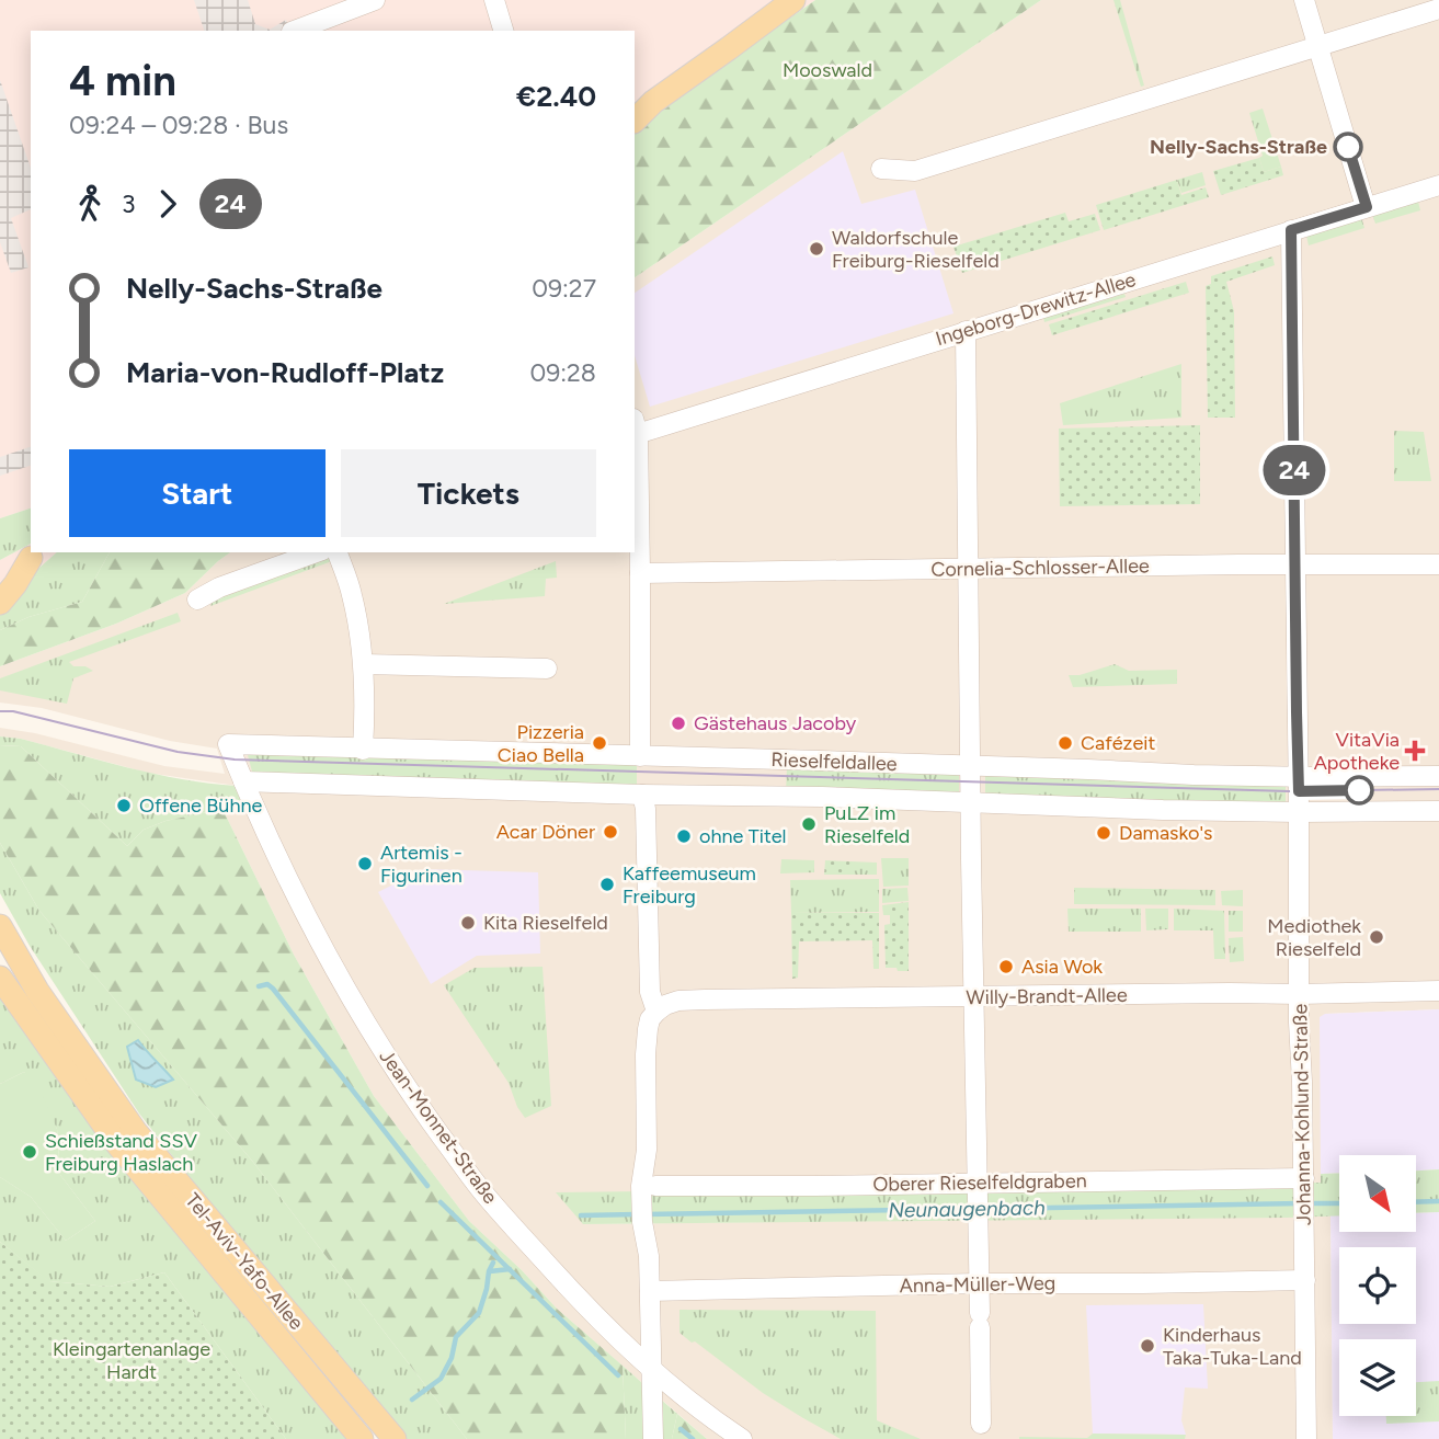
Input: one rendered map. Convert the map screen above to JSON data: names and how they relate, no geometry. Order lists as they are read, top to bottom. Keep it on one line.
{"streets":{"main road":["Tel-Aviv-Yafo-Allee"],"street":["Ingeborg-Drewitz-Allee","Cornelia-Schlosser-Allee","Rieselfeldallee","Willy-Brandt-Allee","Johanna-Kohlund-Straße","Jean-Monnet-Straße","Oberer Rieselfeldgraben","Anna-Müller-Weg"]},"crossings":[["Ingeborg-Drewitz-Allee","Johanna-Kohlund-Straße"],["Cornelia-Schlosser-Allee","Johanna-Kohlund-Straße"],["Rieselfeldallee","Johanna-Kohlund-Straße"],["Rieselfeldallee","Jean-Monnet-Straße"],["Willy-Brandt-Allee","Johanna-Kohlund-Straße"],["Johanna-Kohlund-Straße","Oberer Rieselfeldgraben"],["Johanna-Kohlund-Straße","Anna-Müller-Weg"]],"water":["Neunaugenbach"],"parks":["Mooswald","Kleingartenanlage Hardt"],"places":{"other":["Nelly-Sachs-Straße","Waldorfschule Freiburg-Rieselfeld","Gästehaus Jacoby","Pizzeria Ciao Bella","Cafézeit","Offene Bühne","PuLZ im Rieselfeld","Acar Döner","Damasko's","ohne Titel","Artemis - Figurinen","Kaffeemuseum Freiburg","Kita Rieselfeld","Mediothek Rieselfeld","Asia Wok","Schießstand SSV Freiburg Haslach","Kinderhaus Taka-Tuka-Land"],"health":["VitaVia Apotheke"]},"lines":["bus line 24"],"north":"bottom right","page":{"on_map":"24","heading":["4 min","09:24 – 09:28 · Bus","€2.40"],"legs":["3","24"],"list":[{"name":"Nelly-Sachs-Straße","value":"09:27"},{"name":"Maria-von-Rudloff-Platz","value":"09:28"}],"buttons":["Start","Tickets"]}}
